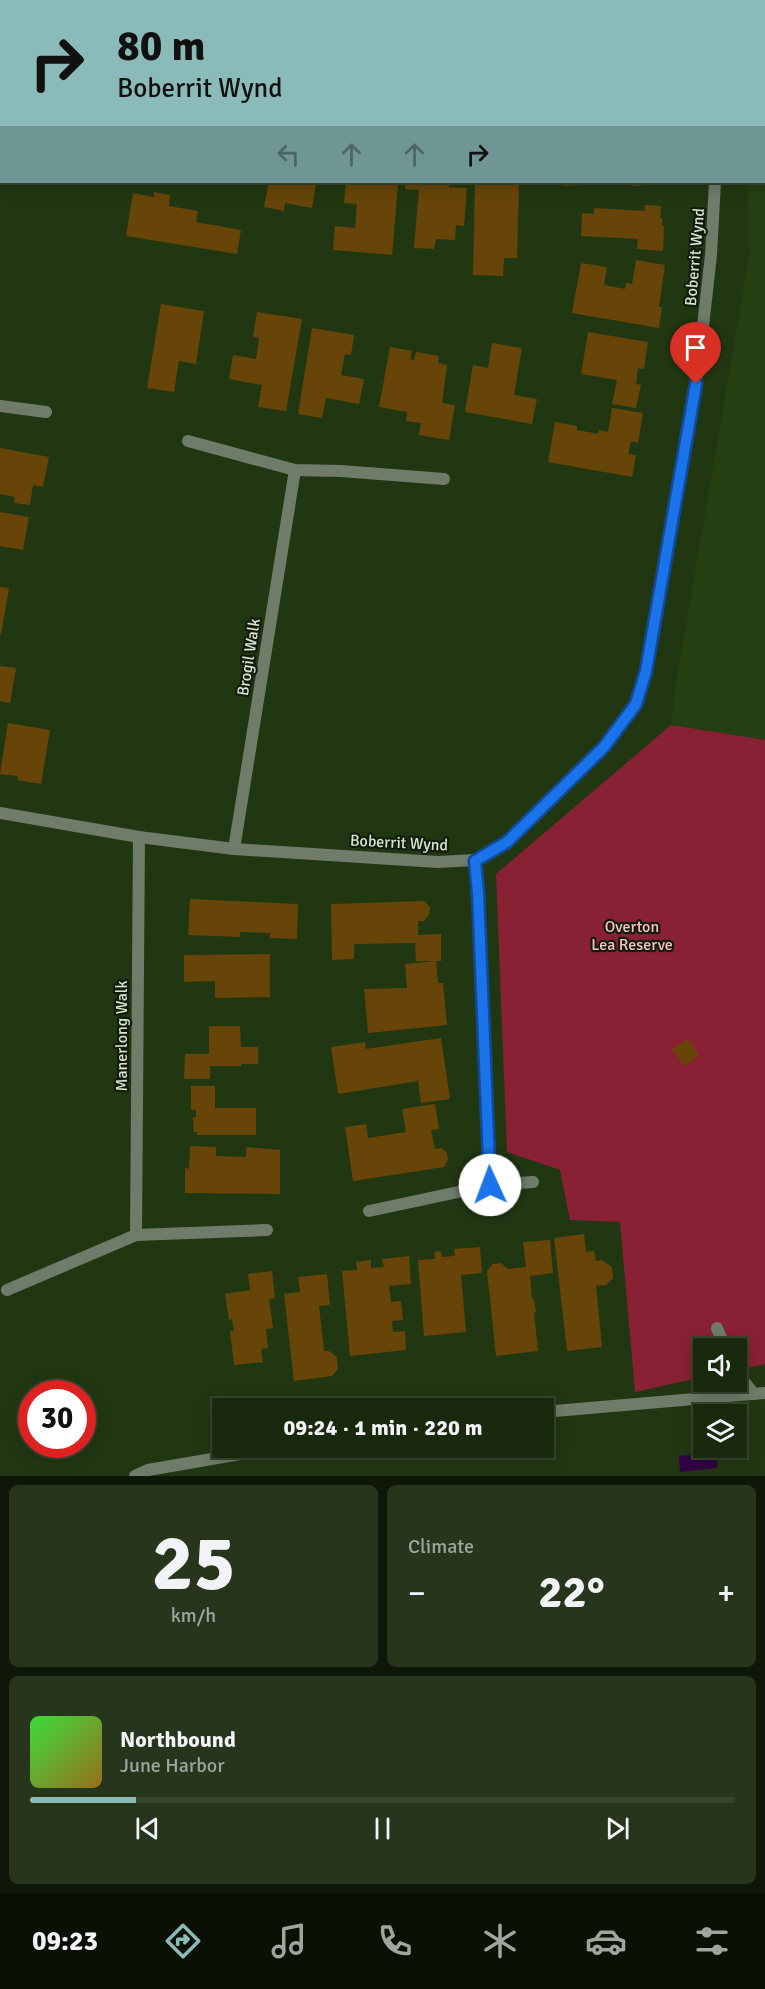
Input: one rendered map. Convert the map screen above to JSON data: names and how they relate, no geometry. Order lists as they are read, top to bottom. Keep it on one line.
{"streets":{"street":["Boberrit Wynd","Brogil Walk","Manerlong Walk"]},"crossings":[["Boberrit Wynd","Brogil Walk"],["Boberrit Wynd","Manerlong Walk"]],"parks":["Overton Lea Reserve"],"page":{"turn":["80 m","Boberrit Wynd"],"limit":"30","trip":"09:24 · 1 min · 220 m","tile":[["25","km/h"],"Climate"],"heat":["−","22°","+"],"song":["Northbound","June Harbor"],"tabs":"09:23"}}
